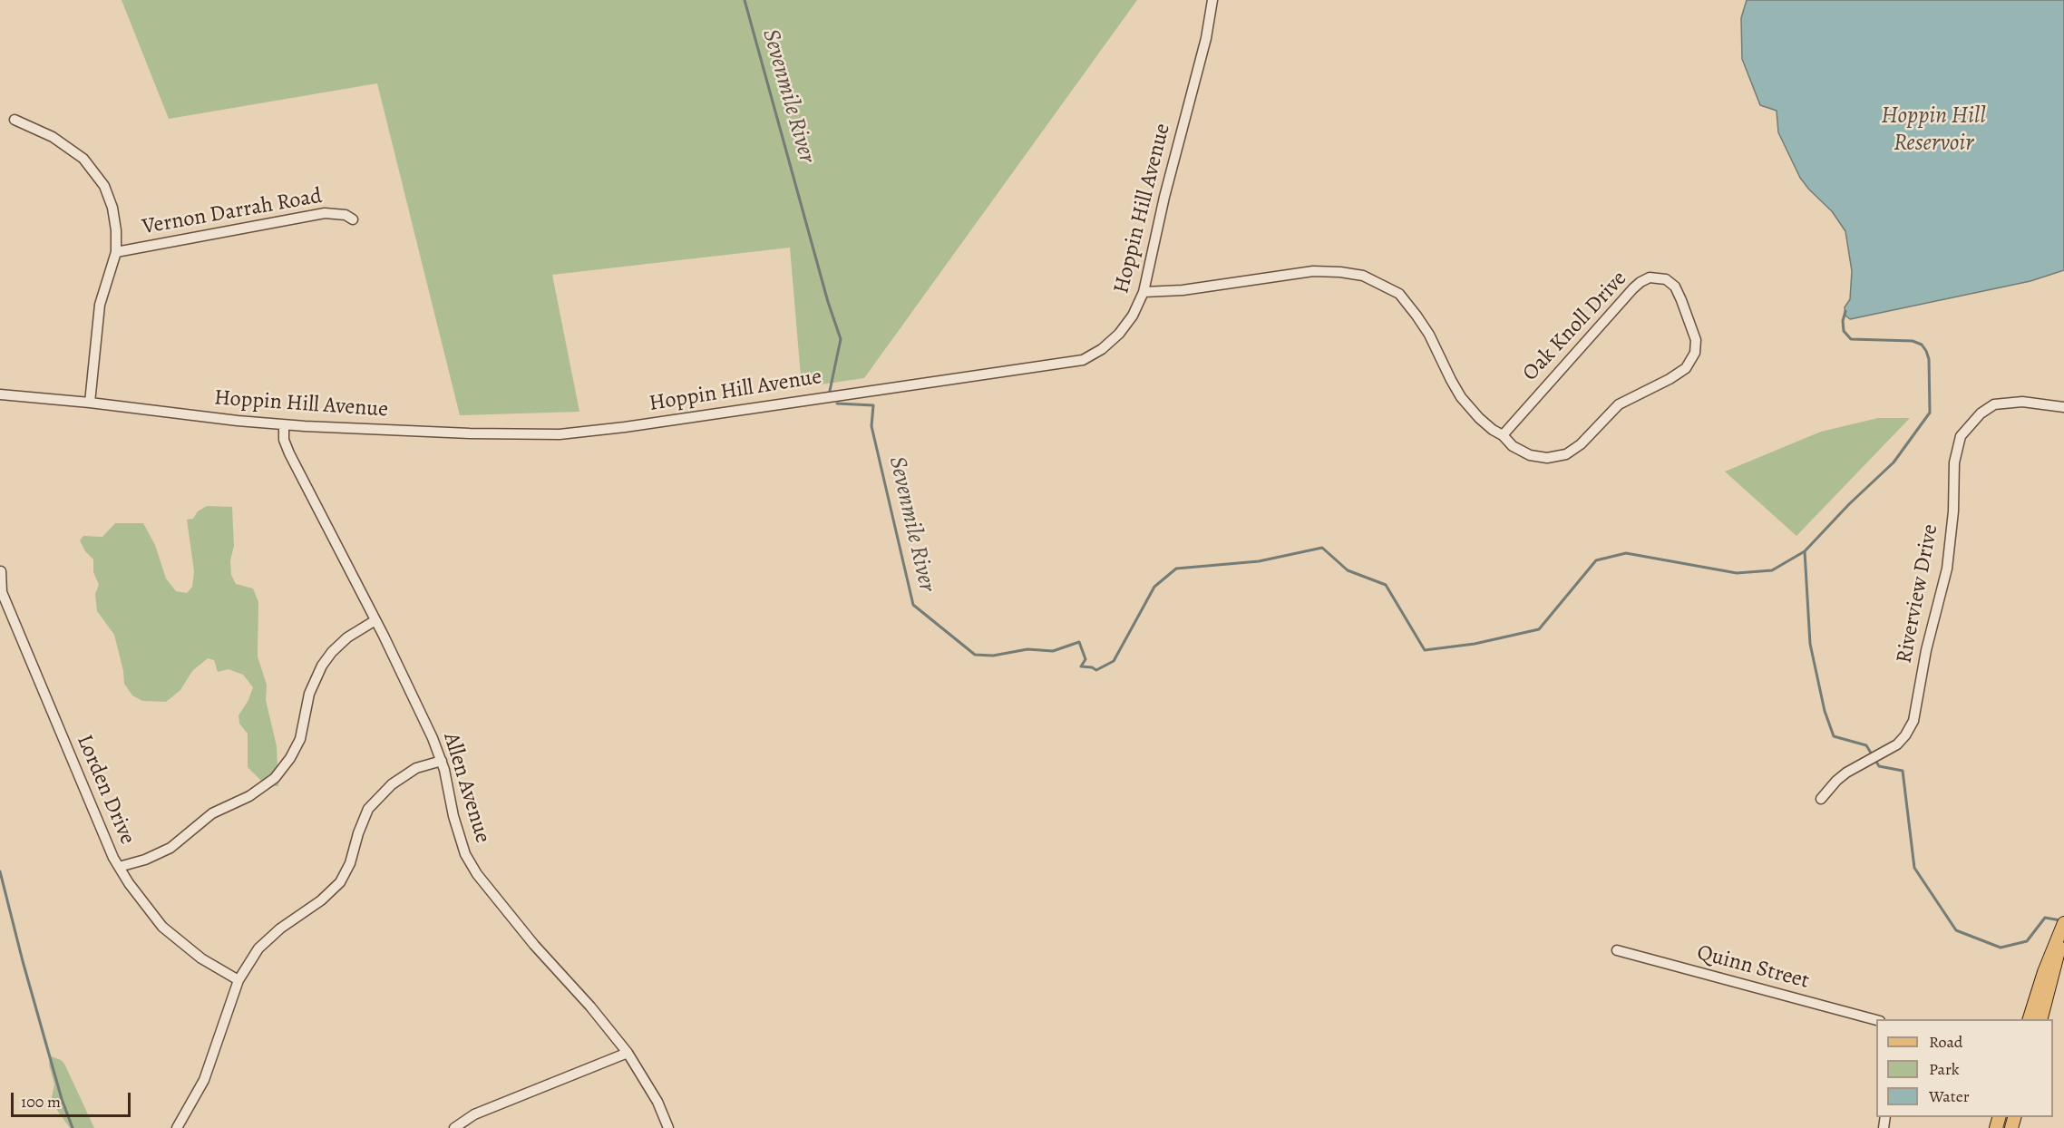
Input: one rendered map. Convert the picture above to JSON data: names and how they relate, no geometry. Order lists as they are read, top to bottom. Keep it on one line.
{"streets":{"street":["Hoppin Hill Avenue","Vernon Darrah Road","Oak Knoll Drive","Riverview Drive","Allen Avenue","Lorden Drive","Quinn Street"]},"crossings":[["Hoppin Hill Avenue","Oak Knoll Drive"],["Hoppin Hill Avenue","Allen Avenue"]],"water":["Sevenmile River","Hoppin Hill Reservoir"],"legend":["Road","Park","Water"],"scale_bar":"100 m"}
